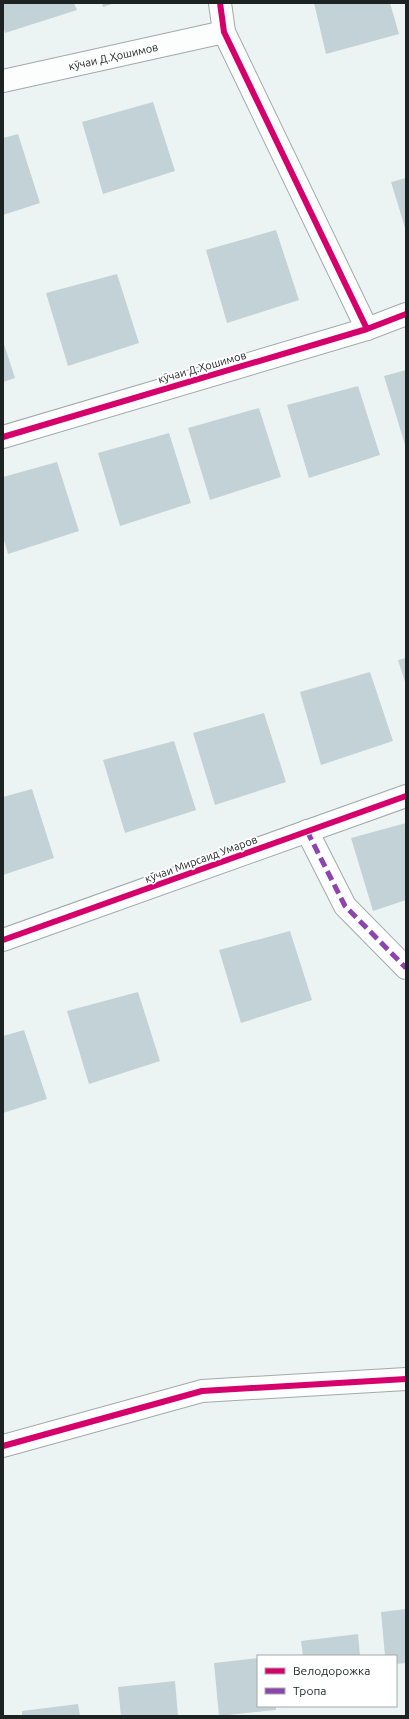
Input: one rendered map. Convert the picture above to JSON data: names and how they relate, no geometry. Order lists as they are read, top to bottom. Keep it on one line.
{"streets":{"street":["кӯчаи Д.Ҳошимов","кӯчаи Мирсаид Умаров"]},"legend":["Велодорожка","Тропа"]}
